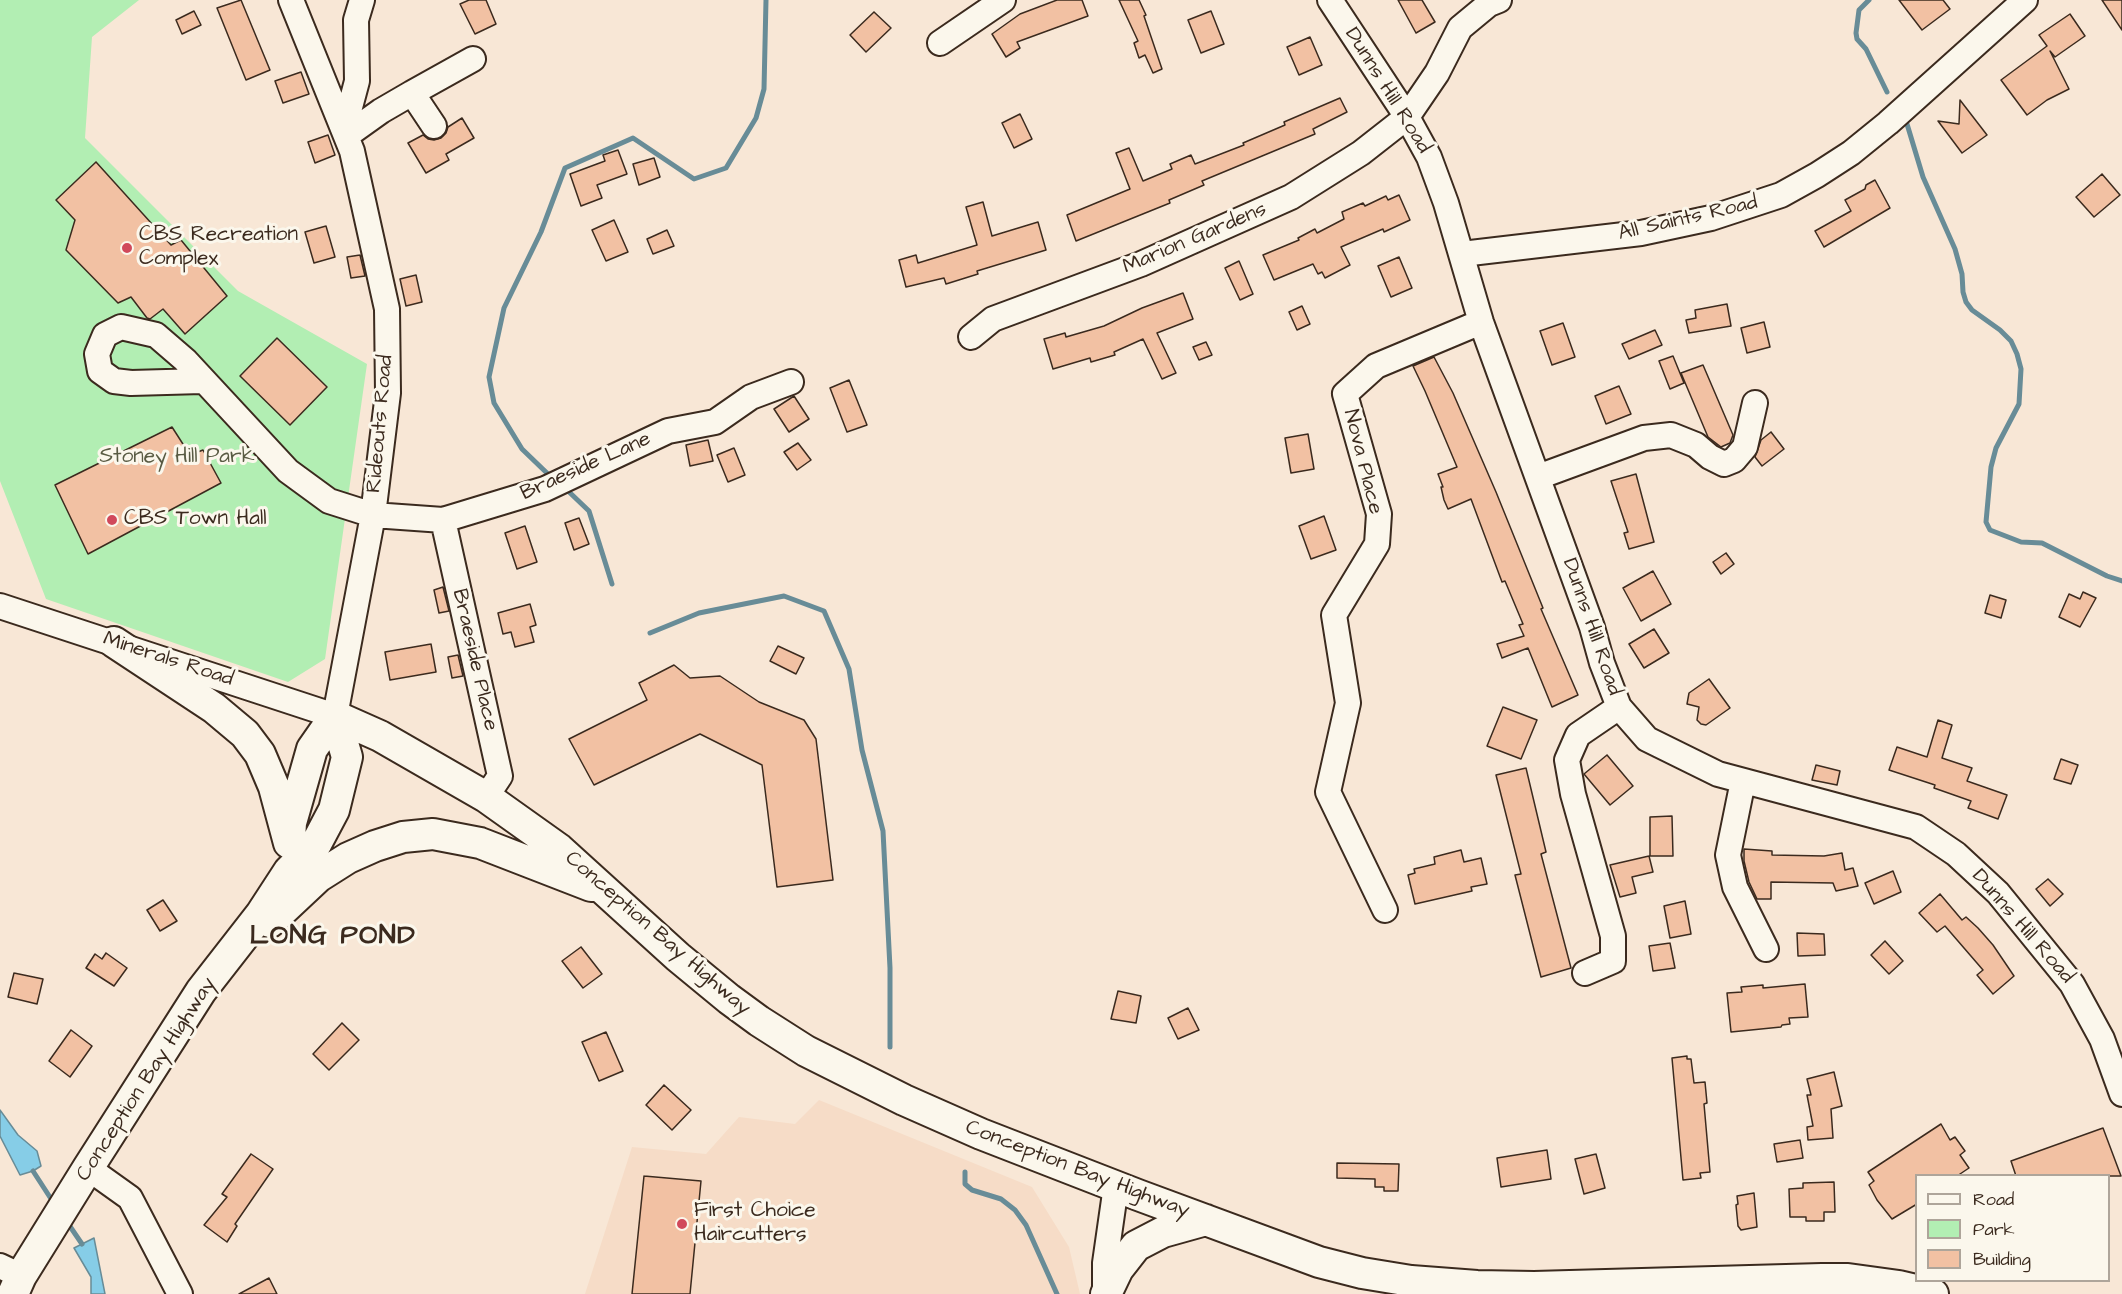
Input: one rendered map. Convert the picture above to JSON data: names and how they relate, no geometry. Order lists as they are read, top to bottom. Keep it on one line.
{"streets":{"main road":["Conception Bay Highway"],"street":["Dunns Hill Road","All Saints Road","Marion Gardens","Rideouts Road","Nova Place","Braeside Lane","Minerals Road","Braeside Place"]},"crossings":[["Dunns Hill Road","All Saints Road"],["Dunns Hill Road","Marion Gardens"],["Dunns Hill Road","Nova Place"],["Rideouts Road","Braeside Lane"],["Rideouts Road","Minerals Road"],["Rideouts Road","Conception Bay Highway"],["Braeside Lane","Braeside Place"],["Minerals Road","Conception Bay Highway"],["Braeside Place","Conception Bay Highway"]],"districts":["LONG POND"],"parks":["Stoney Hill Park"],"places":["CBS Recreation Complex","CBS Town Hall","First Choice Haircutters"],"legend":["Road","Park","Building"]}
